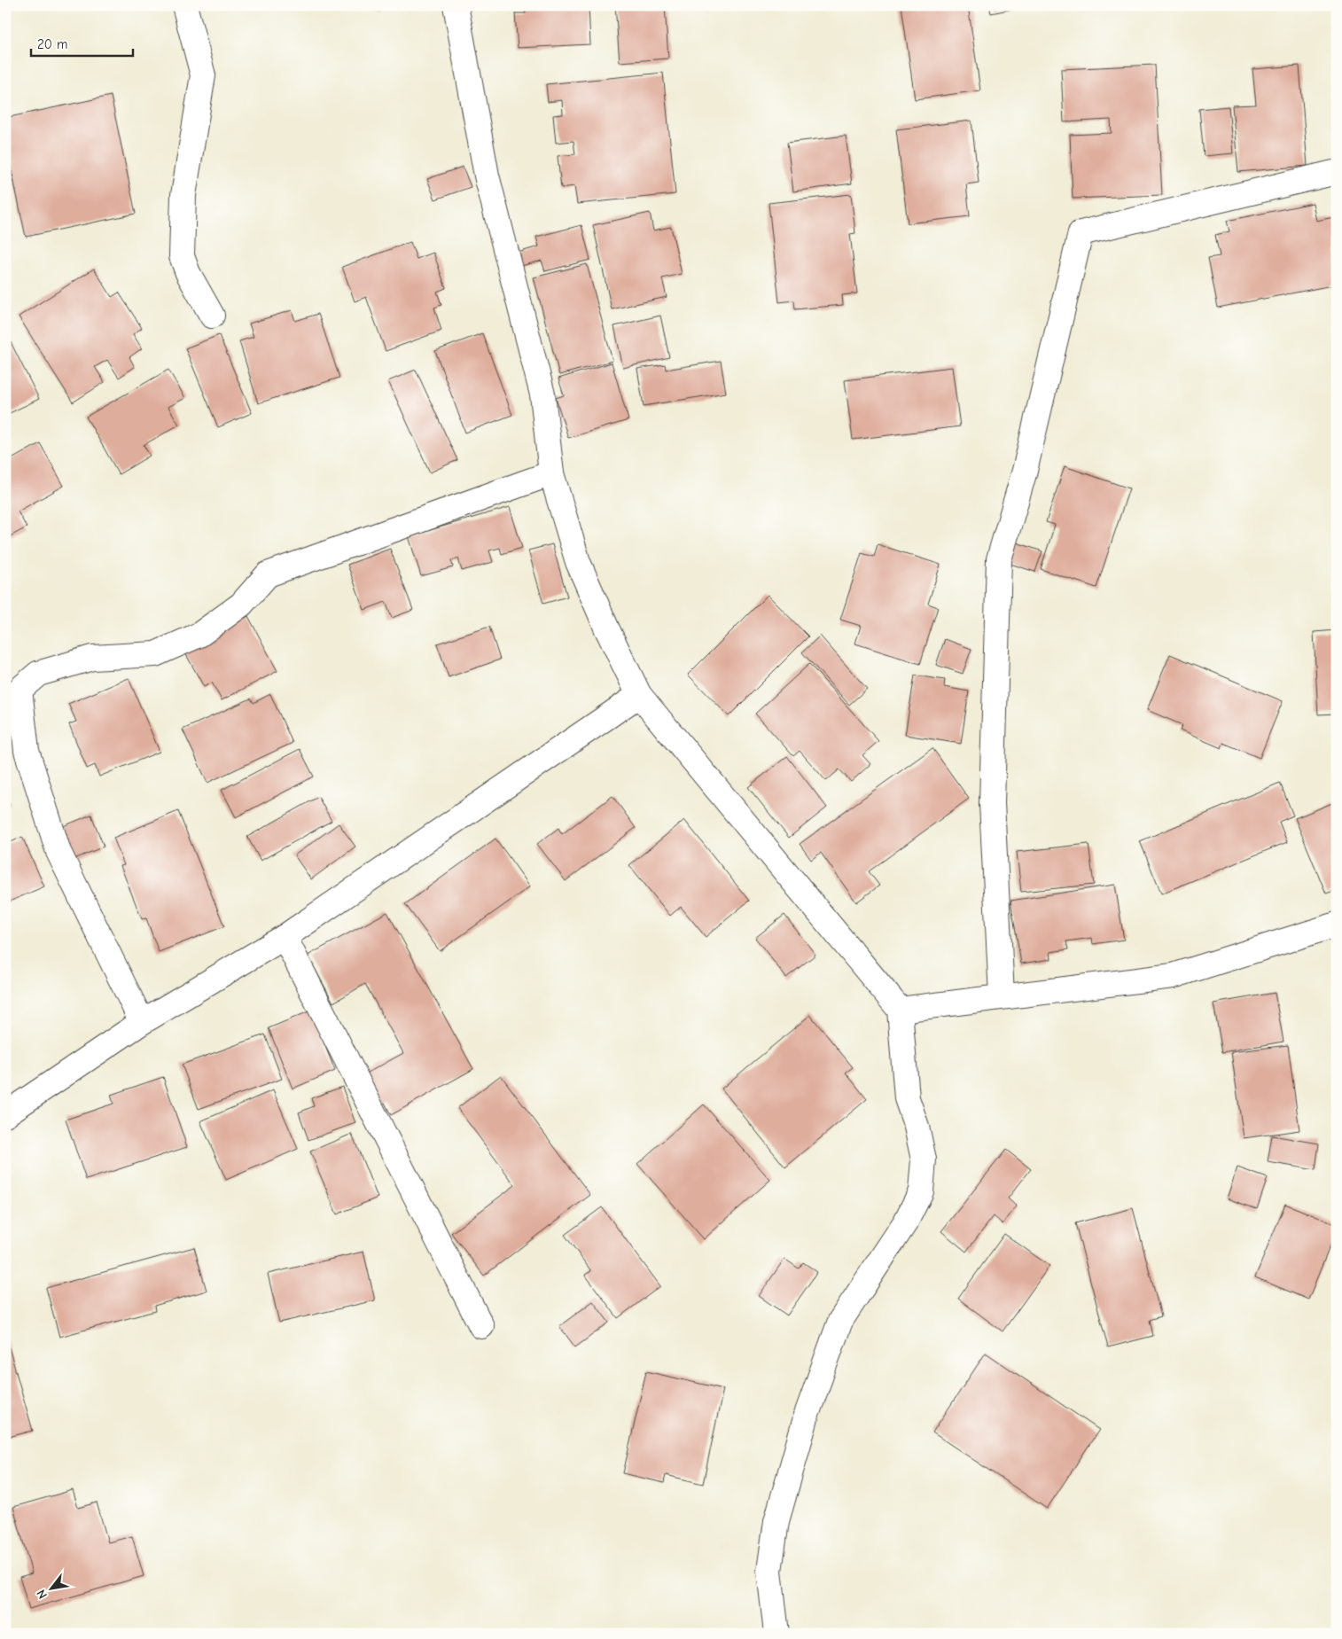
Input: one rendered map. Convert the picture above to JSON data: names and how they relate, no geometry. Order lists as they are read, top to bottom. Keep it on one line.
{"scale_bar":"20 m","north":"bottom left"}
